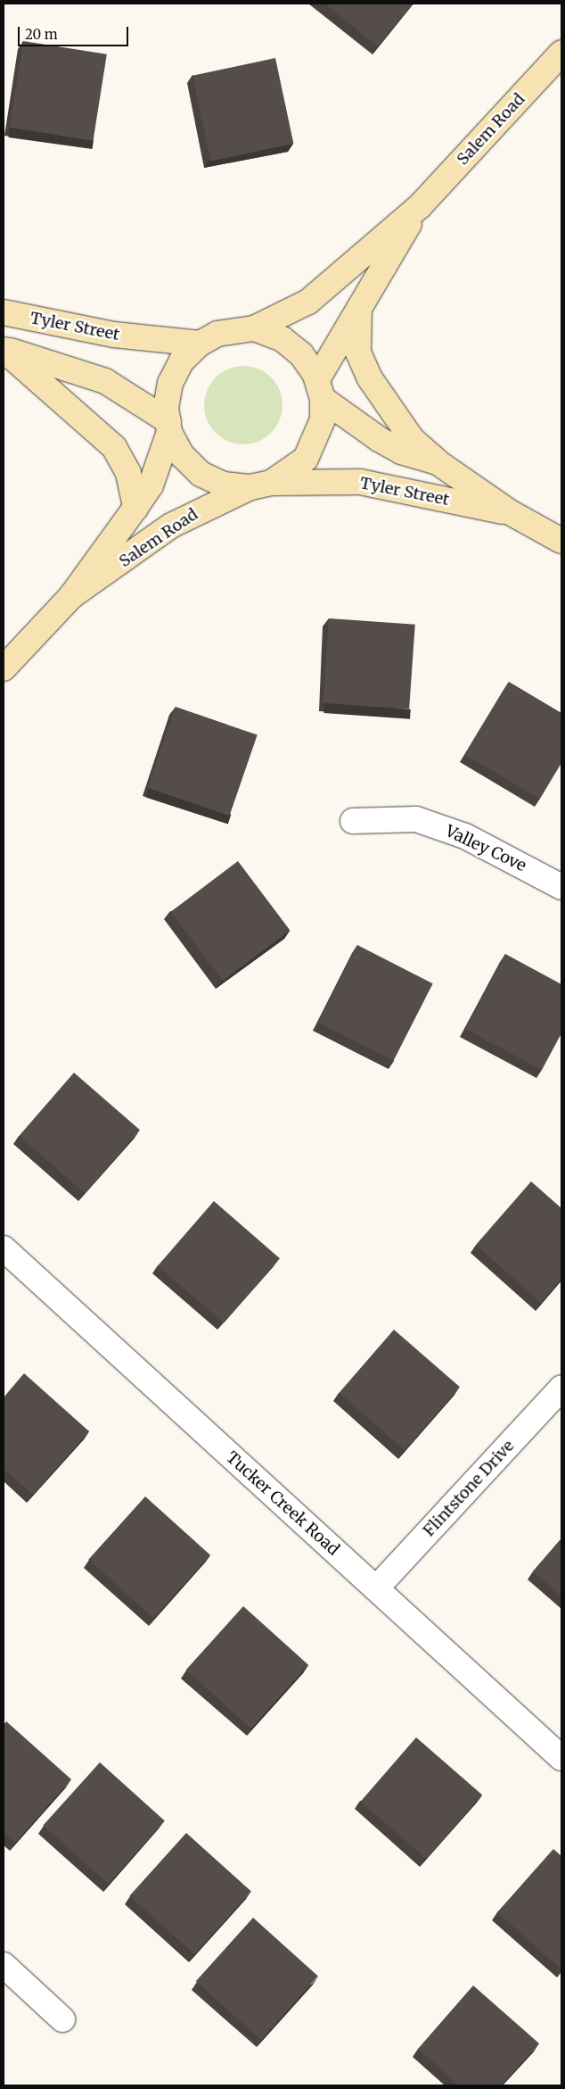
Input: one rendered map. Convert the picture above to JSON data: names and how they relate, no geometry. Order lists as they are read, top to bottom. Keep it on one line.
{"streets":{"main road":["Salem Road","Tyler Street"],"street":["Valley Cove","Flintstone Drive","Tucker Creek Road"]},"crossings":[["Salem Road","Tyler Street"],["Flintstone Drive","Tucker Creek Road"]],"scale_bar":"20 m"}
